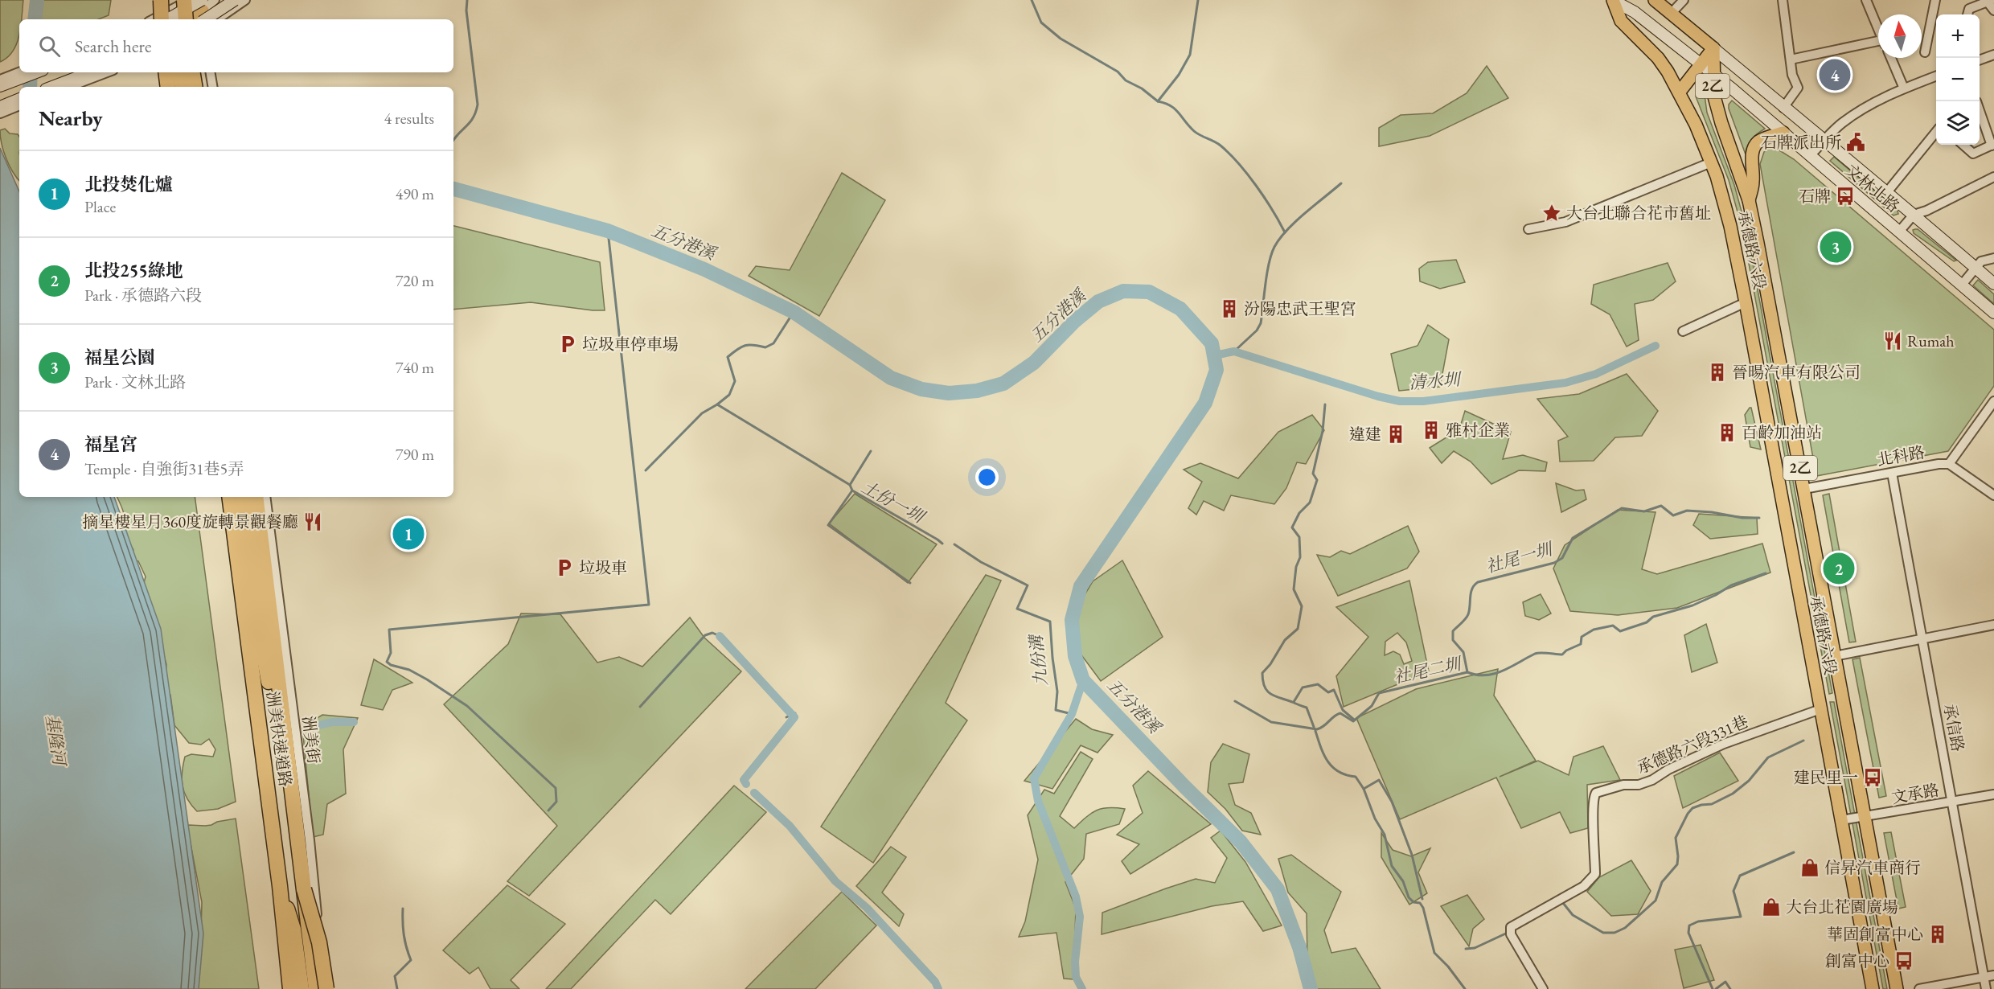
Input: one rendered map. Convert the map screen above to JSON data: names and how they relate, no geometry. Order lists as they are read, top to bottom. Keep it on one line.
{"streets":{"highway":["洲美快速道路"],"main road":["2乙","文林北路","承德路六段"],"street":["北科路","承信路","洲美街","承德路六段331巷","文承路"]},"crossings":[["2乙","文林北路"],["2乙","承德路六段"],["文林北路","承德路六段"],["承德路六段","北科路"],["承德路六段","承德路六段331巷"],["承德路六段","文承路"],["北科路","承信路"],["承信路","文承路"]],"water":["五分港溪","清水圳","土份一圳","社尾一圳","九份溝","社尾二圳","基隆河"],"places":{"public building":["石牌派出所"],"bus stop":["石牌","建民里一","創富中心"],"place":["大台北聯合花市舊址"],"building":["汾陽忠武王聖宮","晉暘汽車有限公司","雅村企業","百齡加油站","違建","華固創富中心"],"restaurant":["Rumah","摘星樓星月360度旋轉景觀餐廳"],"parking":["垃圾車停車場","垃圾車"],"shop":["信昇汽車商行","大台北花園廣場"]},"north":"top","page":{"map_buttons":["+","−"],"search":"Search here","pins":["4","3","1","2"],"heading":["Nearby","4 results"],"list":[{"mark":"1","name":"北投焚化爐","note":"Place","value":"490 m"},{"mark":"2","name":"北投255綠地","note":"Park · 承德路六段","value":"720 m"},{"mark":"3","name":"福星公園","note":"Park · 文林北路","value":"740 m"},{"mark":"4","name":"福星宮","note":"Temple · 自強街31巷5弄","value":"790 m"}]}}
